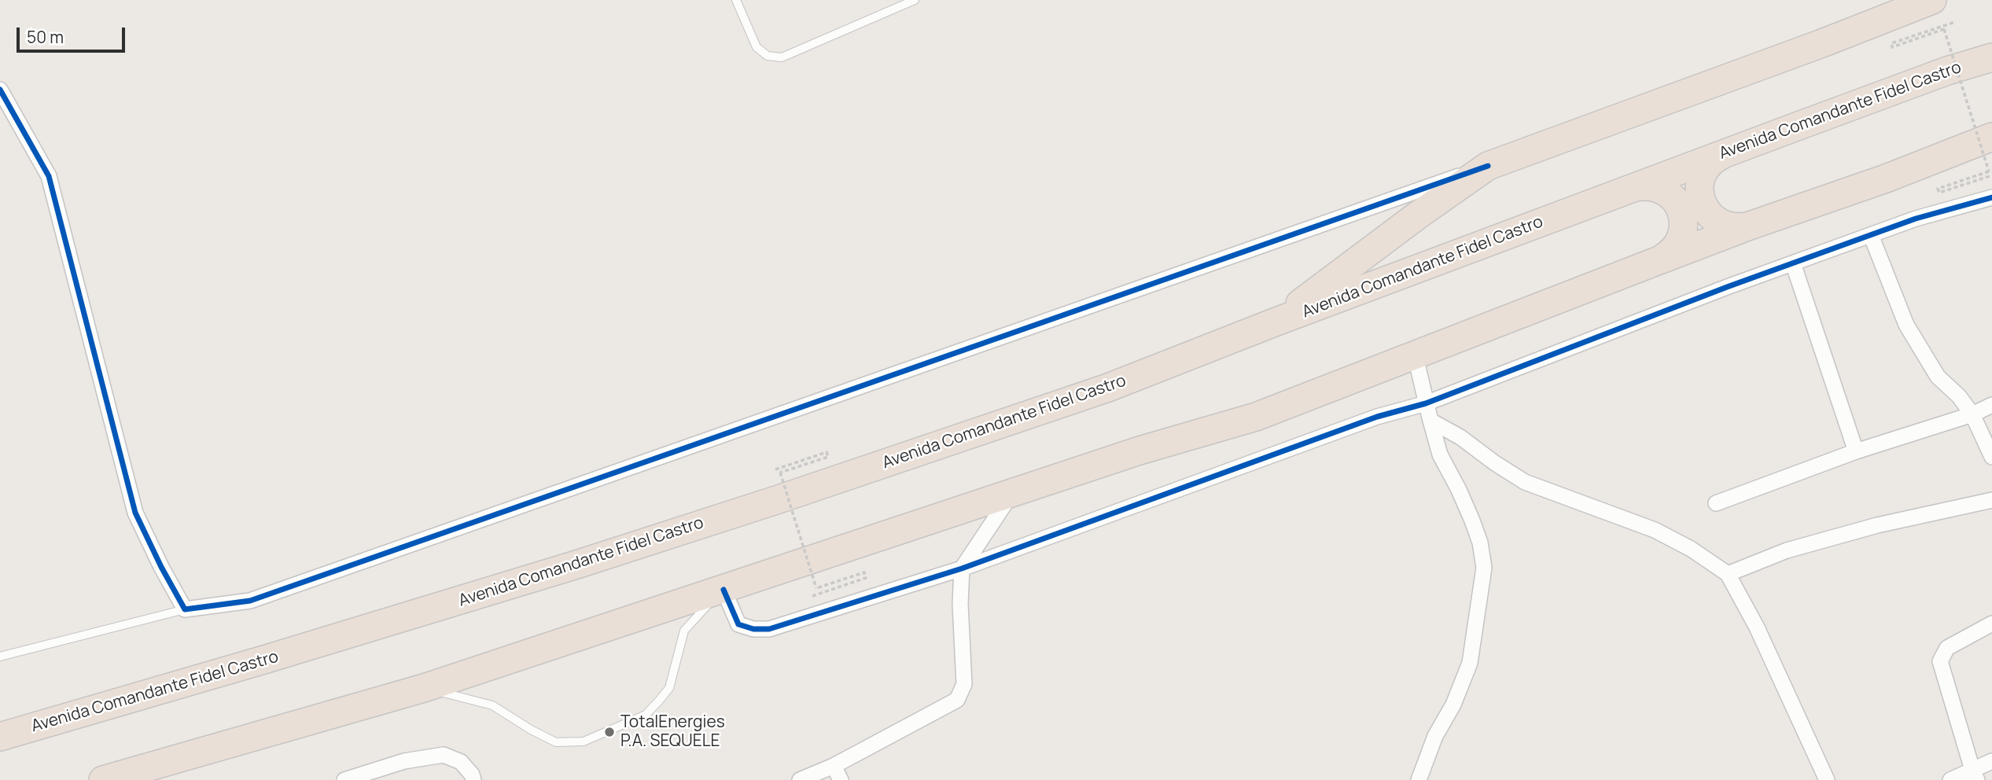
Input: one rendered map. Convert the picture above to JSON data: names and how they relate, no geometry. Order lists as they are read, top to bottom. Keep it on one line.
{"streets":{"highway":["Avenida Comandante Fidel Castro"]},"places":["TotalEnergies P.A. SEQUELE"],"scale_bar":"50 m"}
